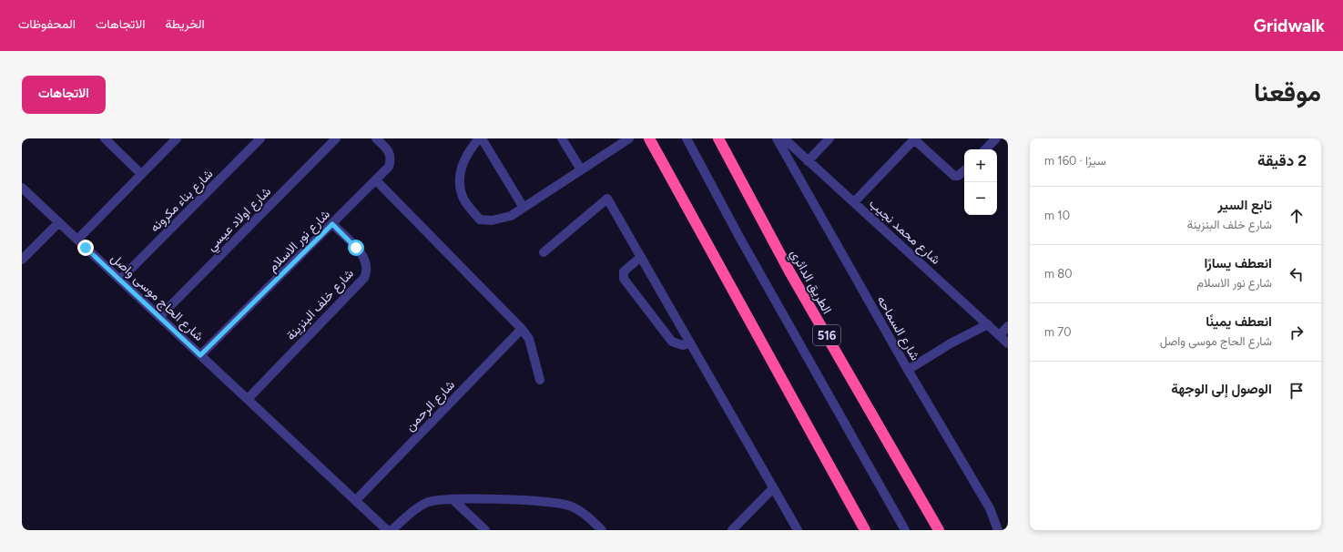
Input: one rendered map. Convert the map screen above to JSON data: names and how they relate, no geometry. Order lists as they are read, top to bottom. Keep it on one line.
{"streets":{"highway":["الطريق الدائري","516"],"street":["شارع بناء مكرونه","شارع اولاد عيسي","شارع محمد نجيب","شارع نور الاسلام","شارع الحاج موسى واصل","شارع خلف البنزينة","شارع السماحه","شارع الرحمن"]},"crossings":[["شارع بناء مكرونه","شارع الحاج موسى واصل"],["شارع اولاد عيسي","شارع الحاج موسى واصل"],["شارع نور الاسلام","شارع الحاج موسى واصل"],["شارع نور الاسلام","شارع خلف البنزينة"],["شارع الحاج موسى واصل","شارع خلف البنزينة"],["شارع الحاج موسى واصل","شارع الرحمن"]],"page":{"header":"Gridwalk","nav":["الخريطة","الاتجاهات","المحفوظات"],"title":"موقعنا","buttons":"الاتجاهات","heading":["2 دقيقة","سيرًا · 160 m"],"map_buttons":["+","−"],"list":[["تابع السير","شارع خلف البنزينة","10 m"],["انعطف يسارًا","شارع نور الاسلام","80 m"],["انعطف يمينًا","شارع الحاج موسى واصل","70 m"],"الوصول إلى الوجهة"]}}
